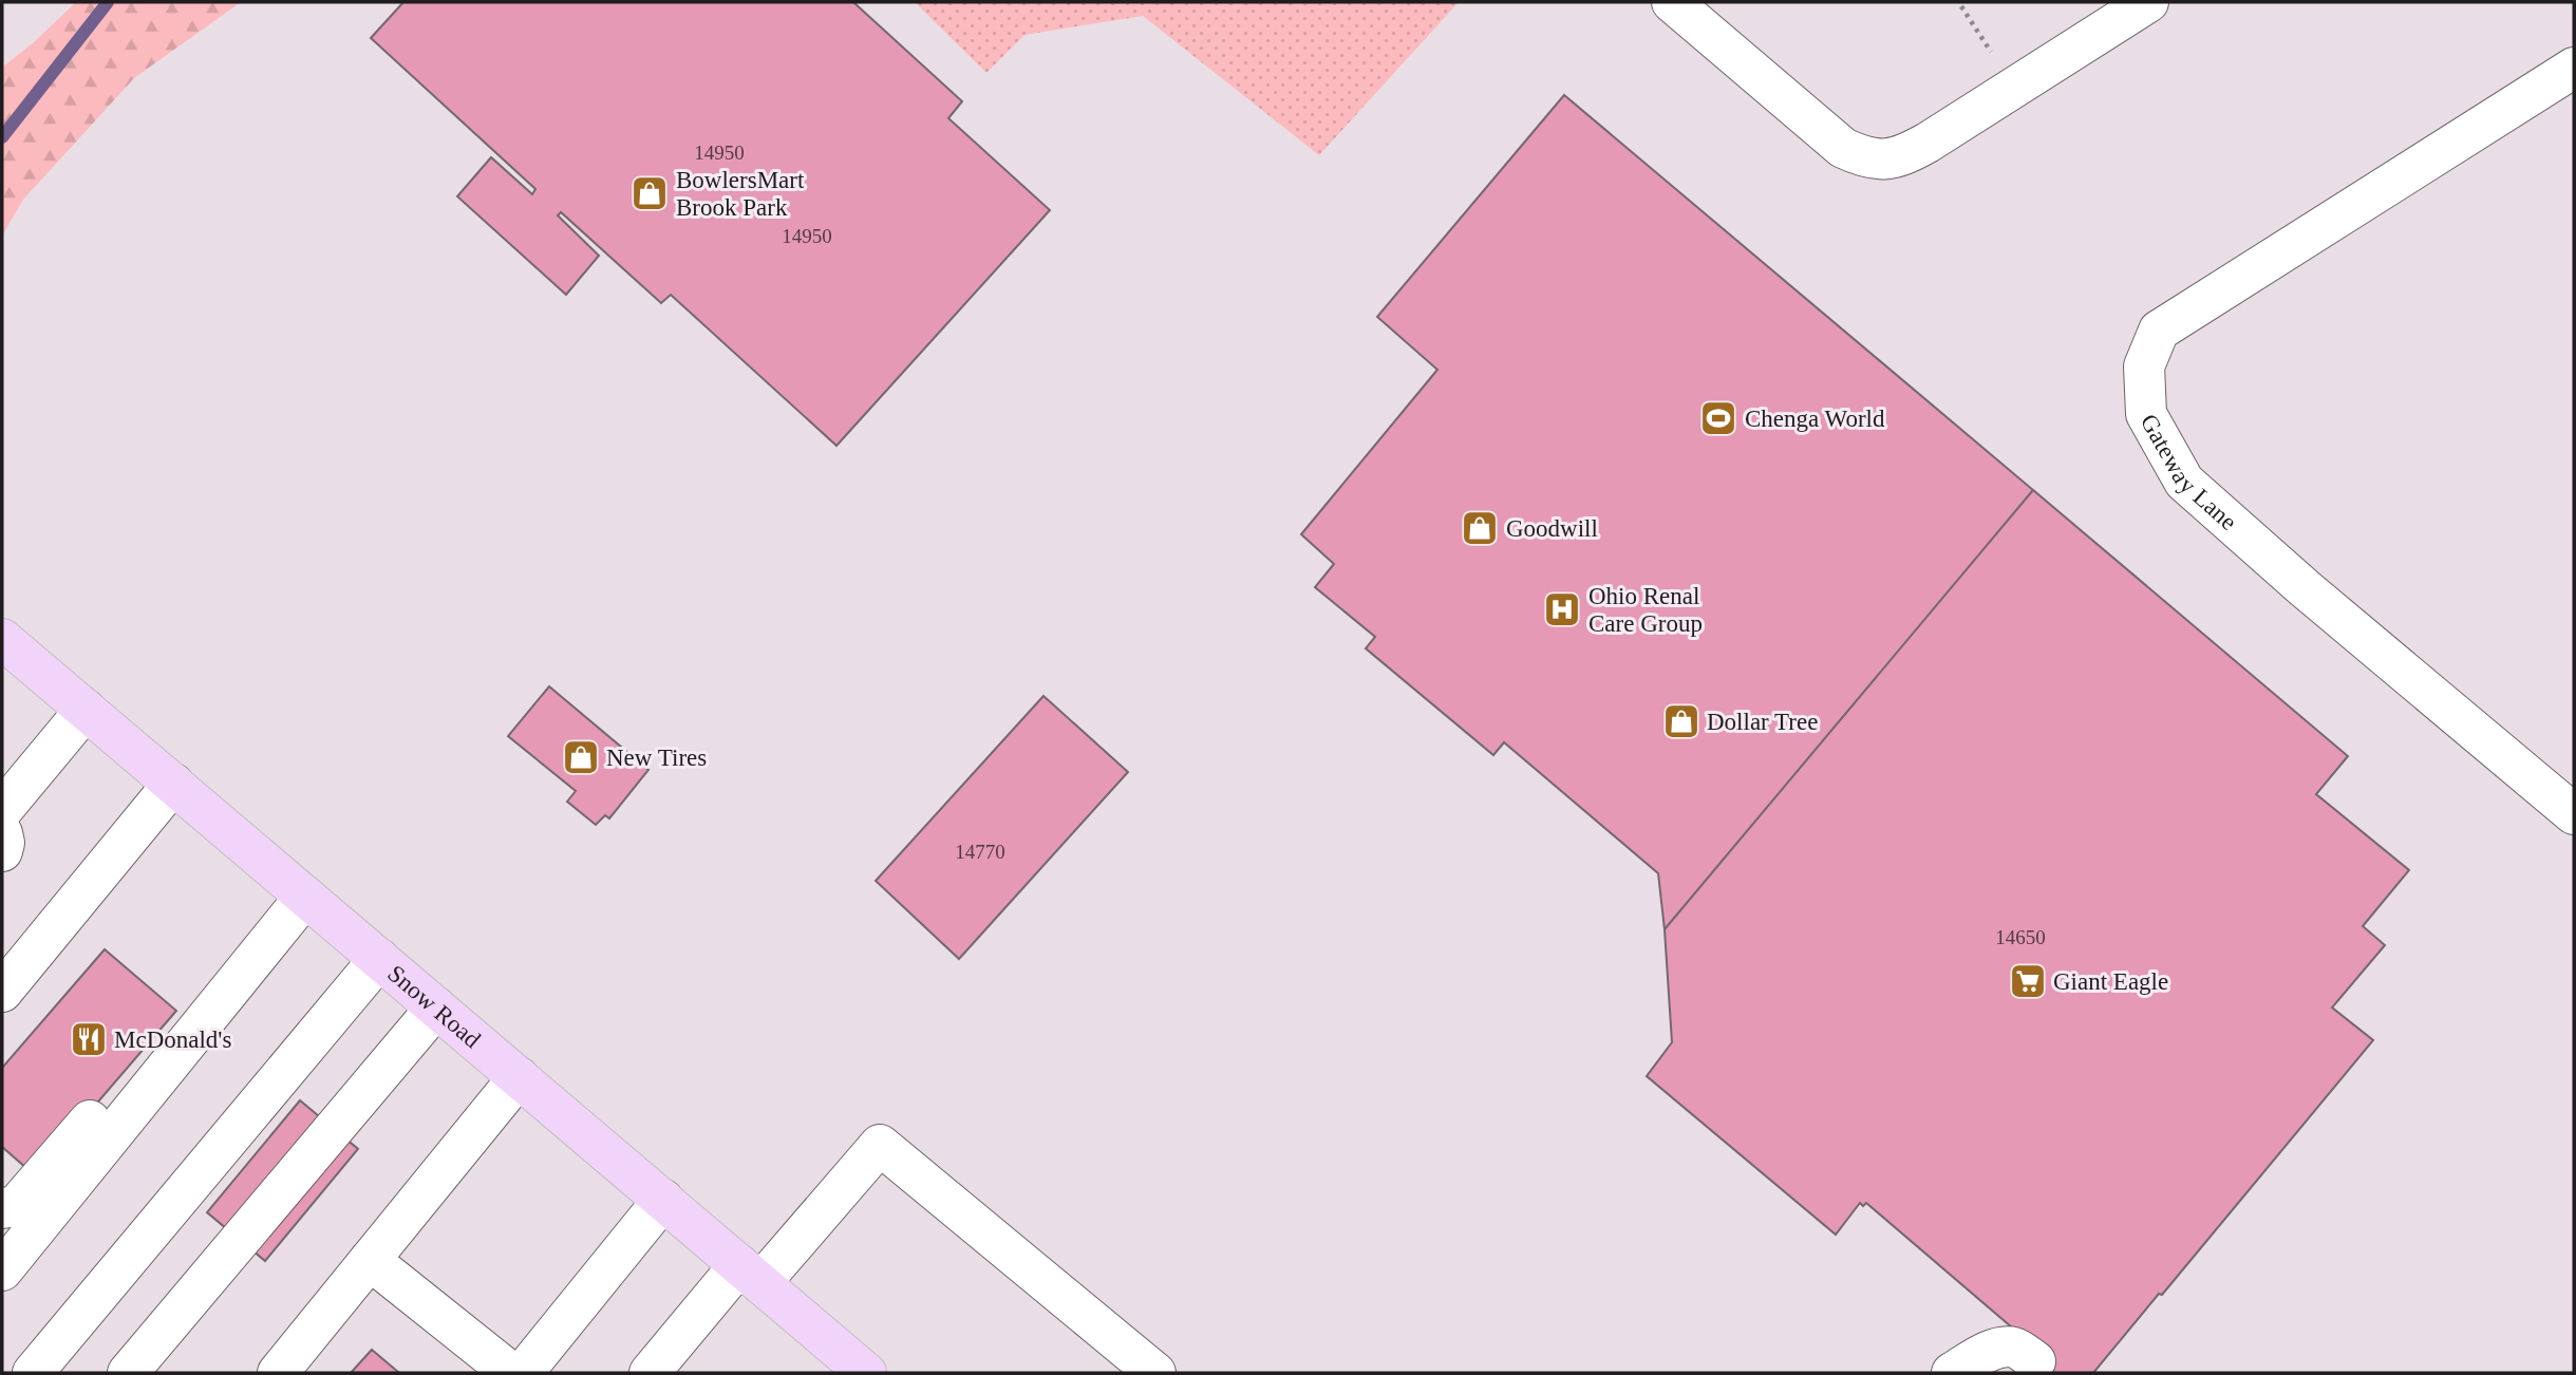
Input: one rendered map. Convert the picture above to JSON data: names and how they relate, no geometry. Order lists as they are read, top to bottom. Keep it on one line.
{"streets":{"main road":["Snow Road"],"street":["Gateway Lane"]},"places":{"shop":["BowlersMart Brook Park","Goodwill","Dollar Tree","New Tires"],"sports":["Chenga World"],"hospital":["Ohio Renal Care Group"],"supermarket":["Giant Eagle"],"restaurant":["McDonald's"]},"house_numbers":["14950","14950","14770","14650"]}
